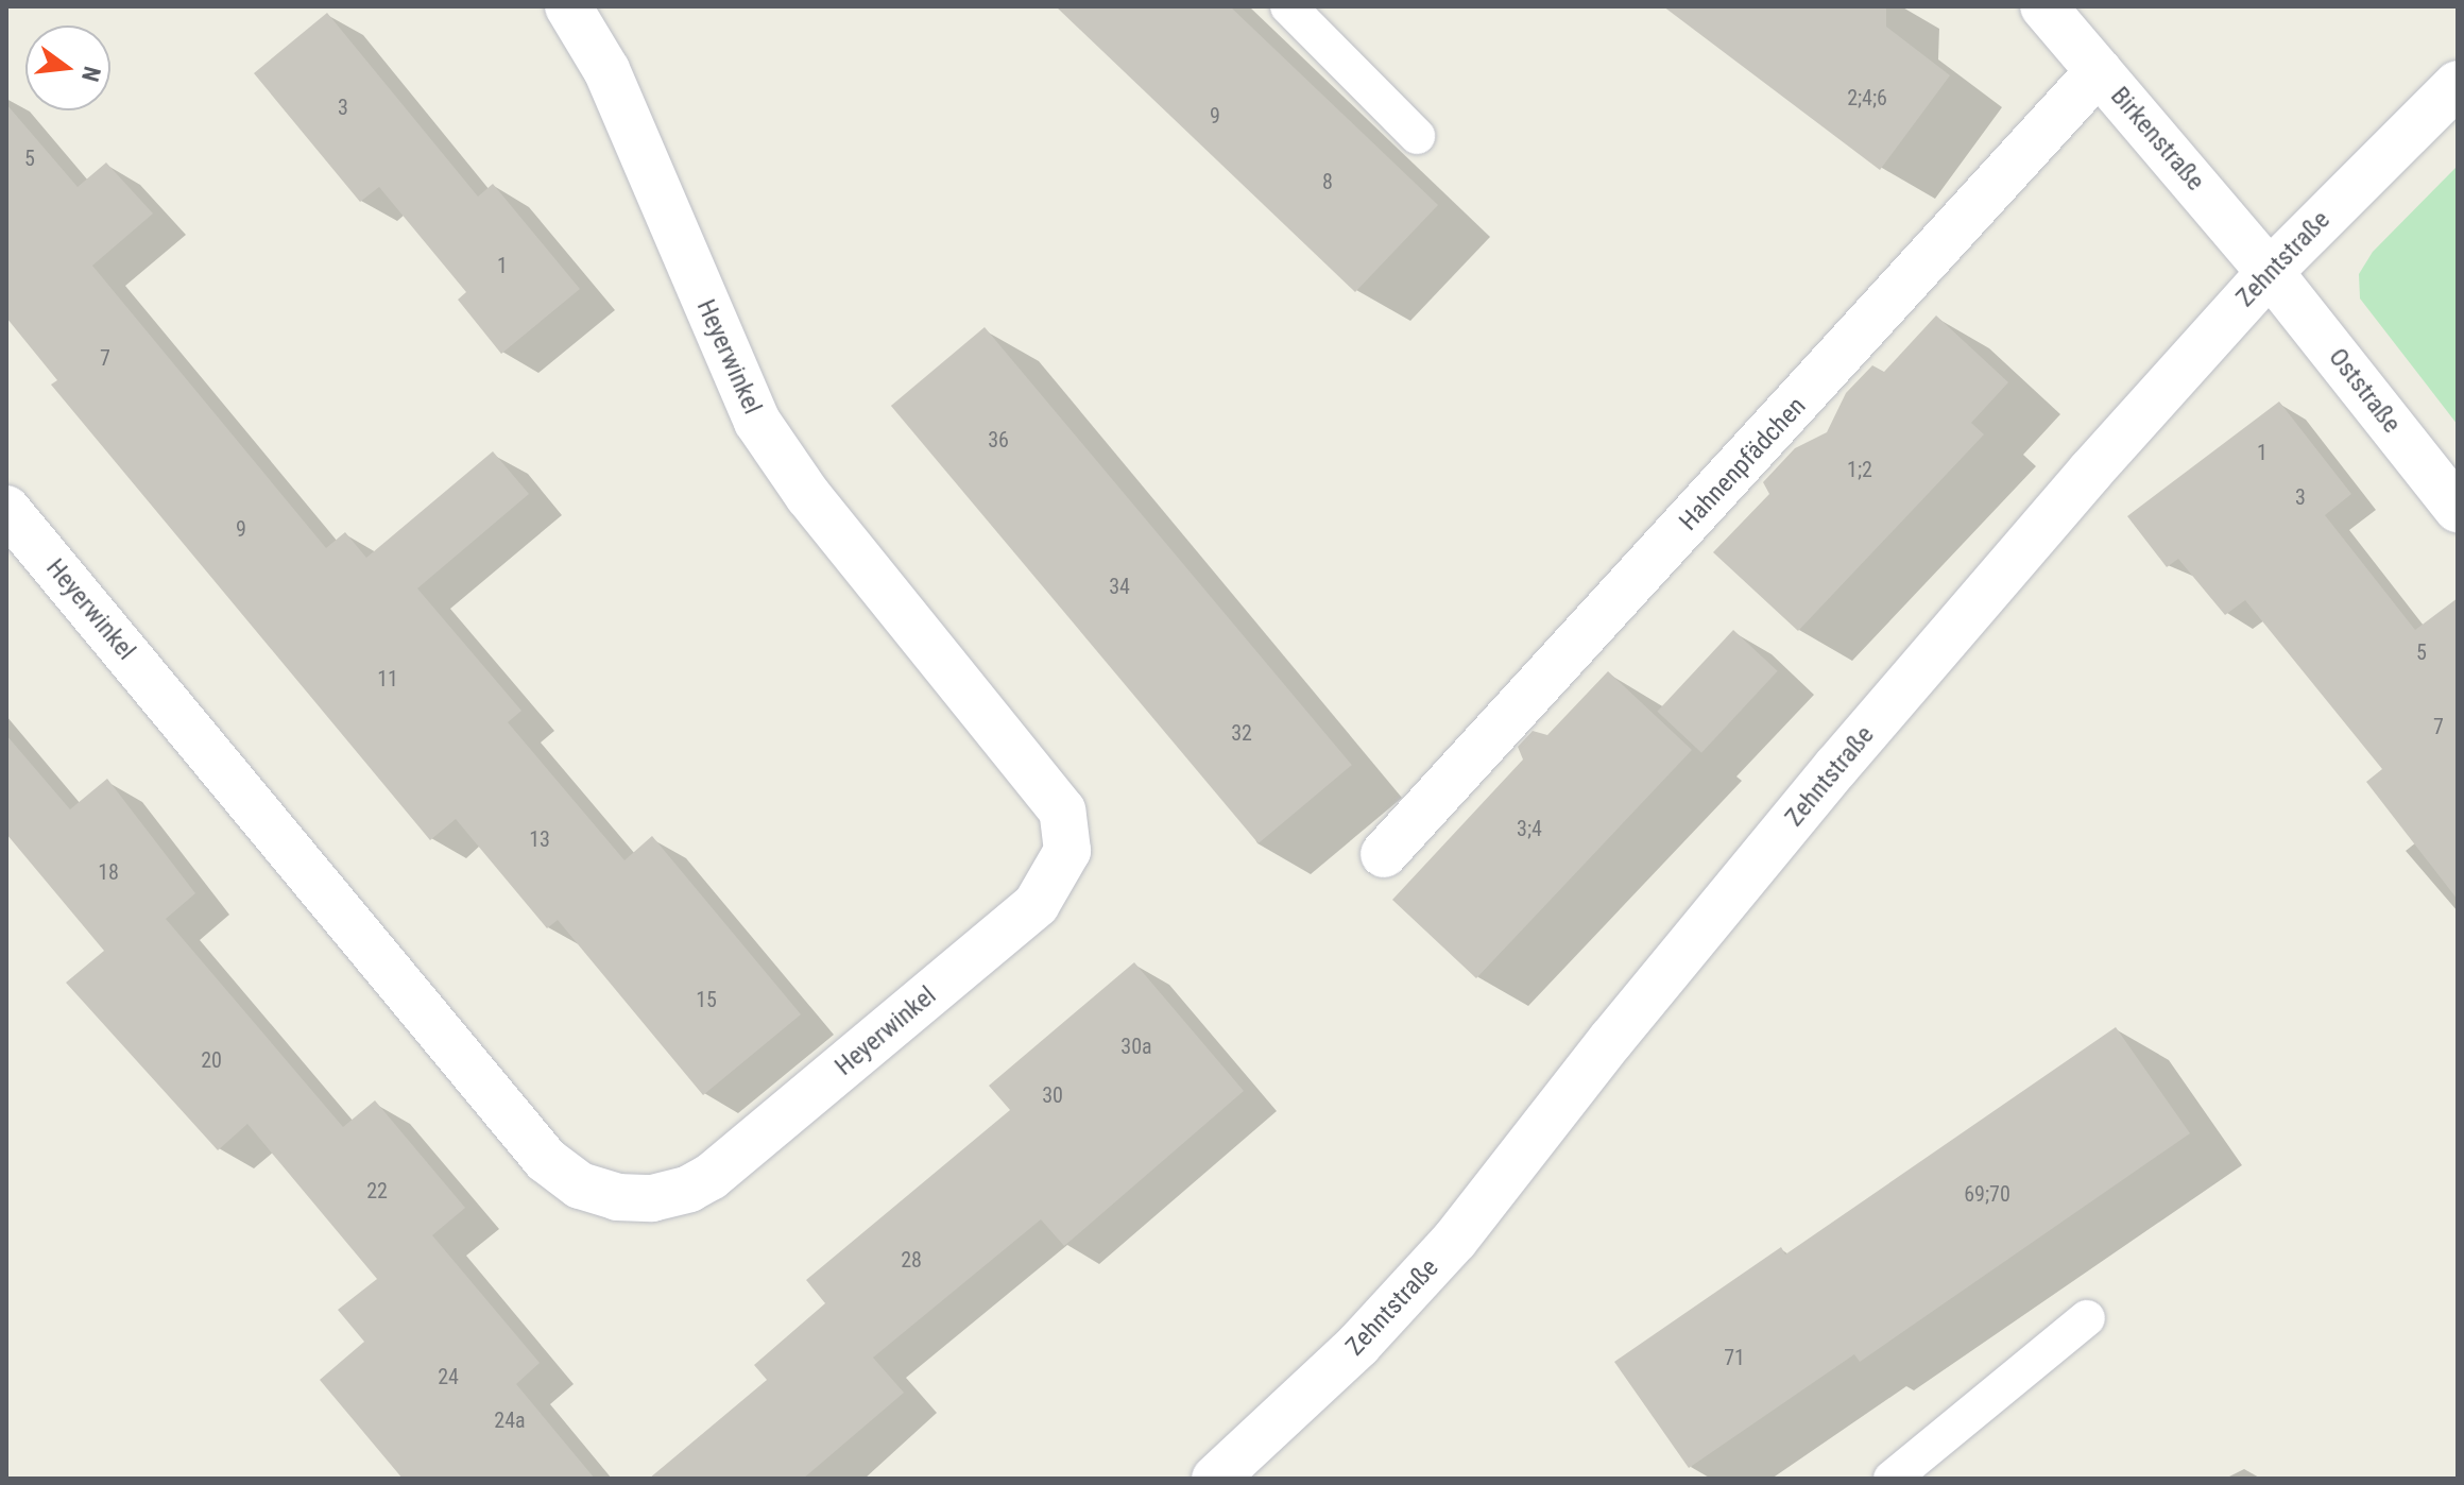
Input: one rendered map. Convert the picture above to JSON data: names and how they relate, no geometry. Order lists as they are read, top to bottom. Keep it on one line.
{"streets":{"street":["Birkenstraße","Zehntstraße","Heyerwinkel","Oststraße","Hahnenpfädchen"]},"crossings":[["Birkenstraße","Zehntstraße"],["Birkenstraße","Oststraße"],["Birkenstraße","Hahnenpfädchen"],["Zehntstraße","Oststraße"]],"house_numbers":["2;4;6","3","9","5","8","1","7","36","1","1;2","3","9","34","5","11","7","32","3;4","13","18","15","30a","20","30","22","69;70","28","71","24","24a"],"north":"right"}
